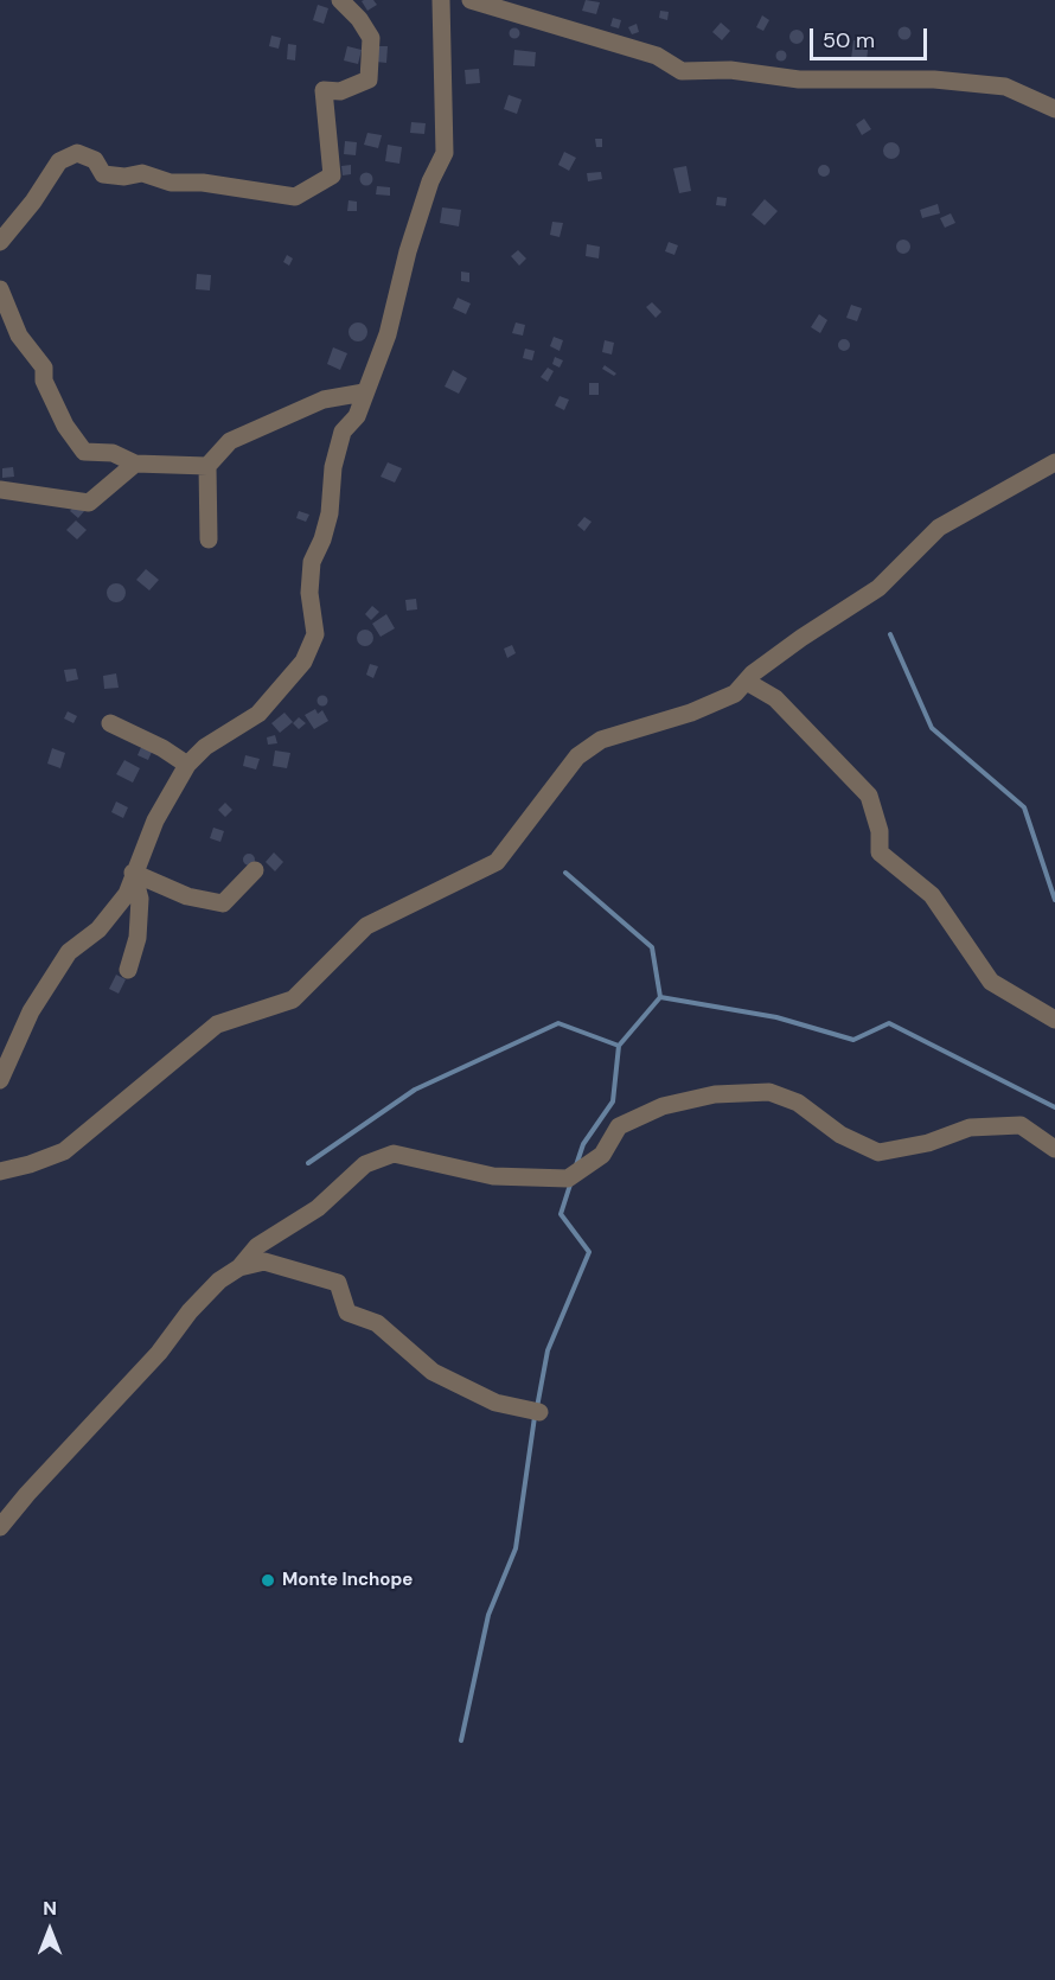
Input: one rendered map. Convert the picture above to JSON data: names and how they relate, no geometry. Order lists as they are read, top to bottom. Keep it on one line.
{"places":["Monte Inchope"],"scale_bar":"50 m","north":"top"}
